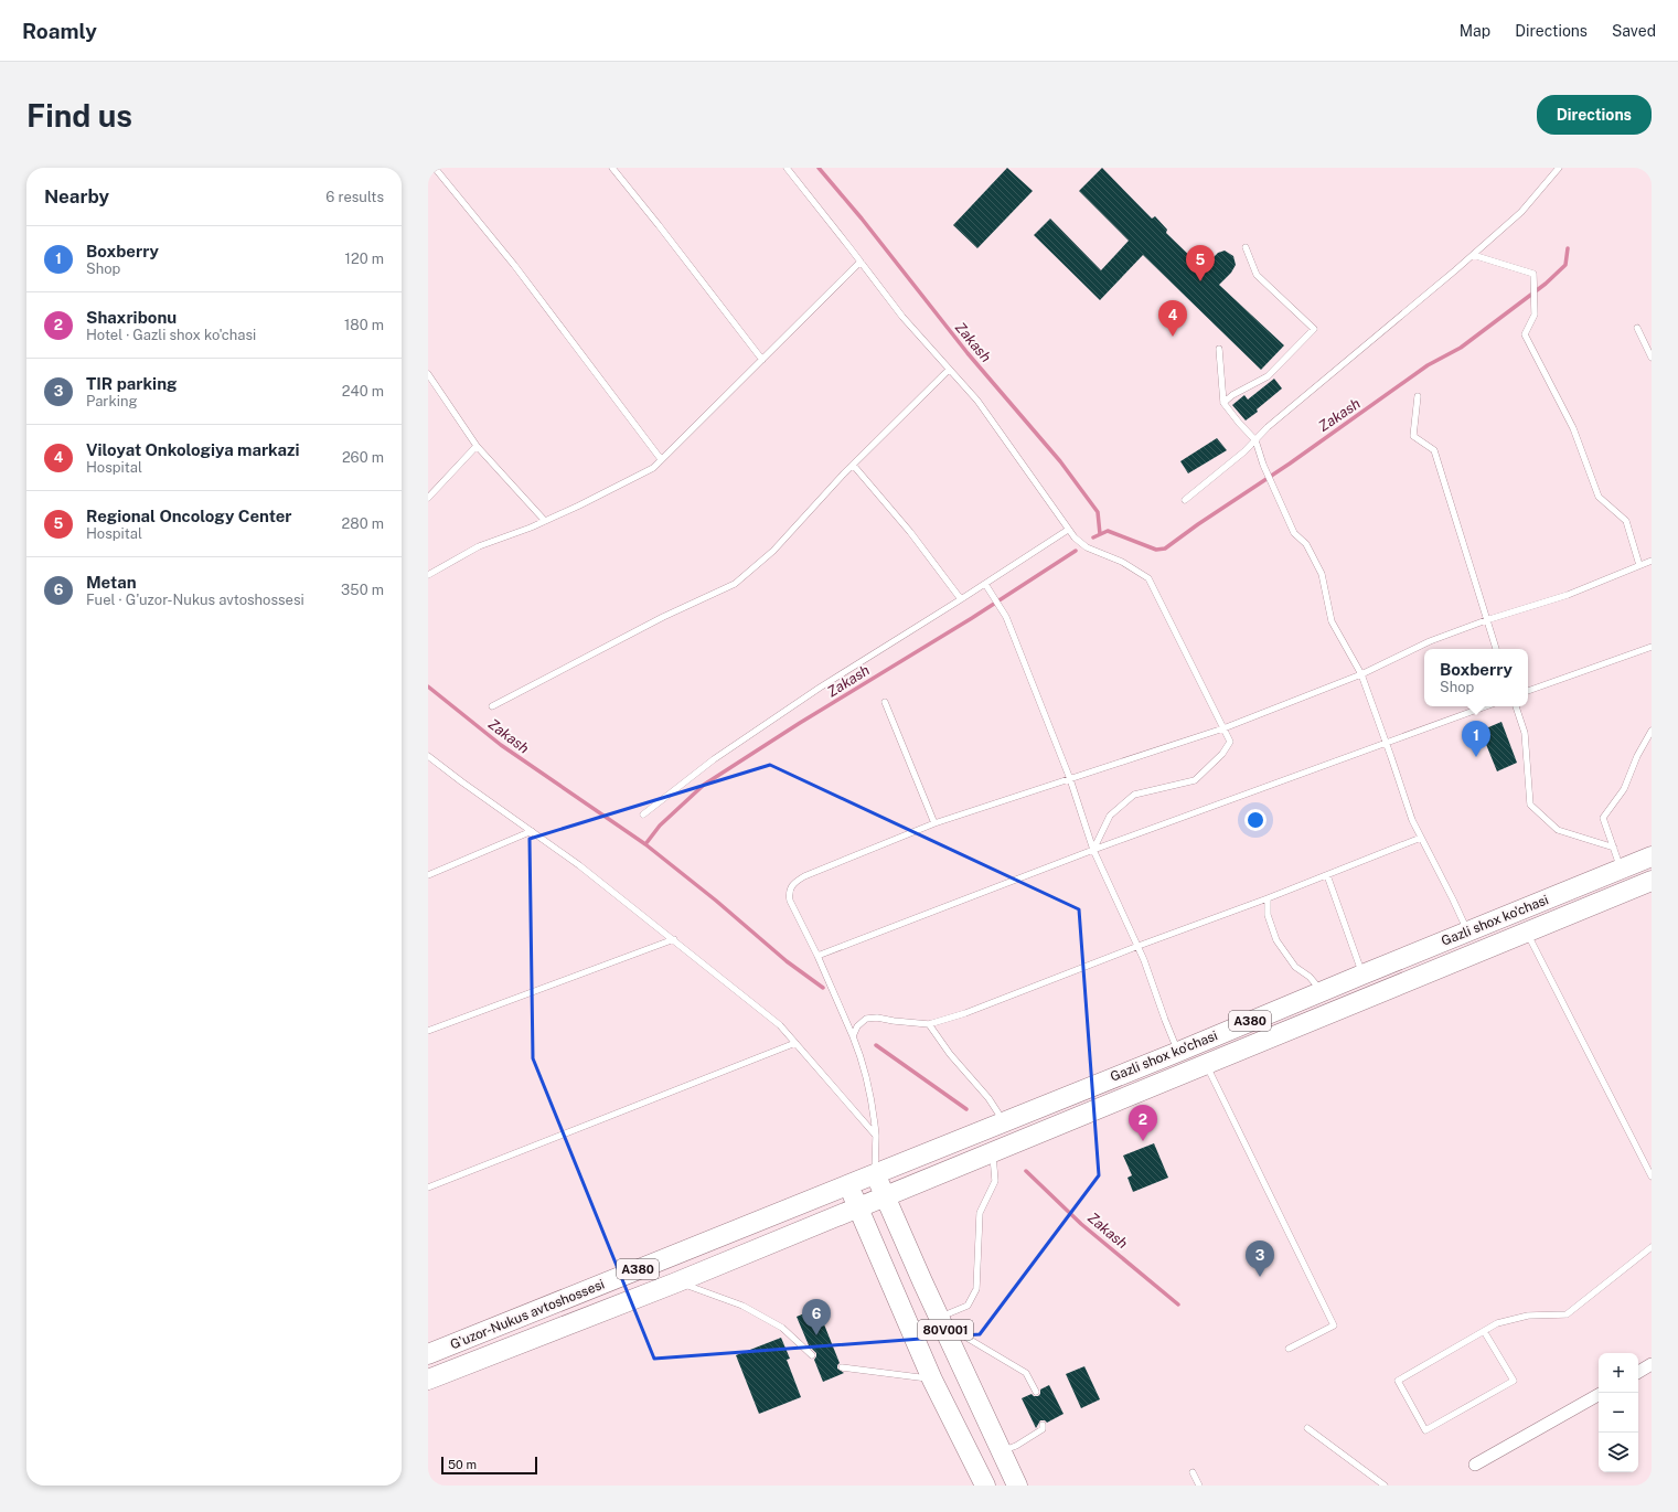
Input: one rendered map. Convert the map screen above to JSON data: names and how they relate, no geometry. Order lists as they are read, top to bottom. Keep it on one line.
{"streets":{"highway":["Gazli shox ko'chasi","A380","G'uzor-Nukus avtoshossesi","80V001"]},"crossings":[["Gazli shox ko'chasi","A380"],["Gazli shox ko'chasi","G'uzor-Nukus avtoshossesi"],["Gazli shox ko'chasi","80V001"],["A380","G'uzor-Nukus avtoshossesi"],["A380","80V001"],["G'uzor-Nukus avtoshossesi","80V001"]],"water":["Zakash"],"scale_bar":"50 m","page":{"header":"Roamly","nav":["Map","Directions","Saved"],"buttons":"Directions","title":"Find us","heading":["Nearby","6 results"],"list":[{"mark":"1","name":"Boxberry","note":"Shop","value":"120 m"},{"mark":"2","name":"Shaxribonu","note":"Hotel · Gazli shox ko'chasi","value":"180 m"},{"mark":"3","name":"TIR parking","note":"Parking","value":"240 m"},{"mark":"4","name":"Viloyat Onkologiya markazi","note":"Hospital","value":"260 m"},{"mark":"5","name":"Regional Oncology Center","note":"Hospital","value":"280 m"},{"mark":"6","name":"Metan","note":"Fuel · G'uzor-Nukus avtoshossesi","value":"350 m"}],"pins":["5","4","1","2","3","6"],"popup":["Boxberry","Shop"],"map_buttons":["+","−"],"scale":"50 m"}}
